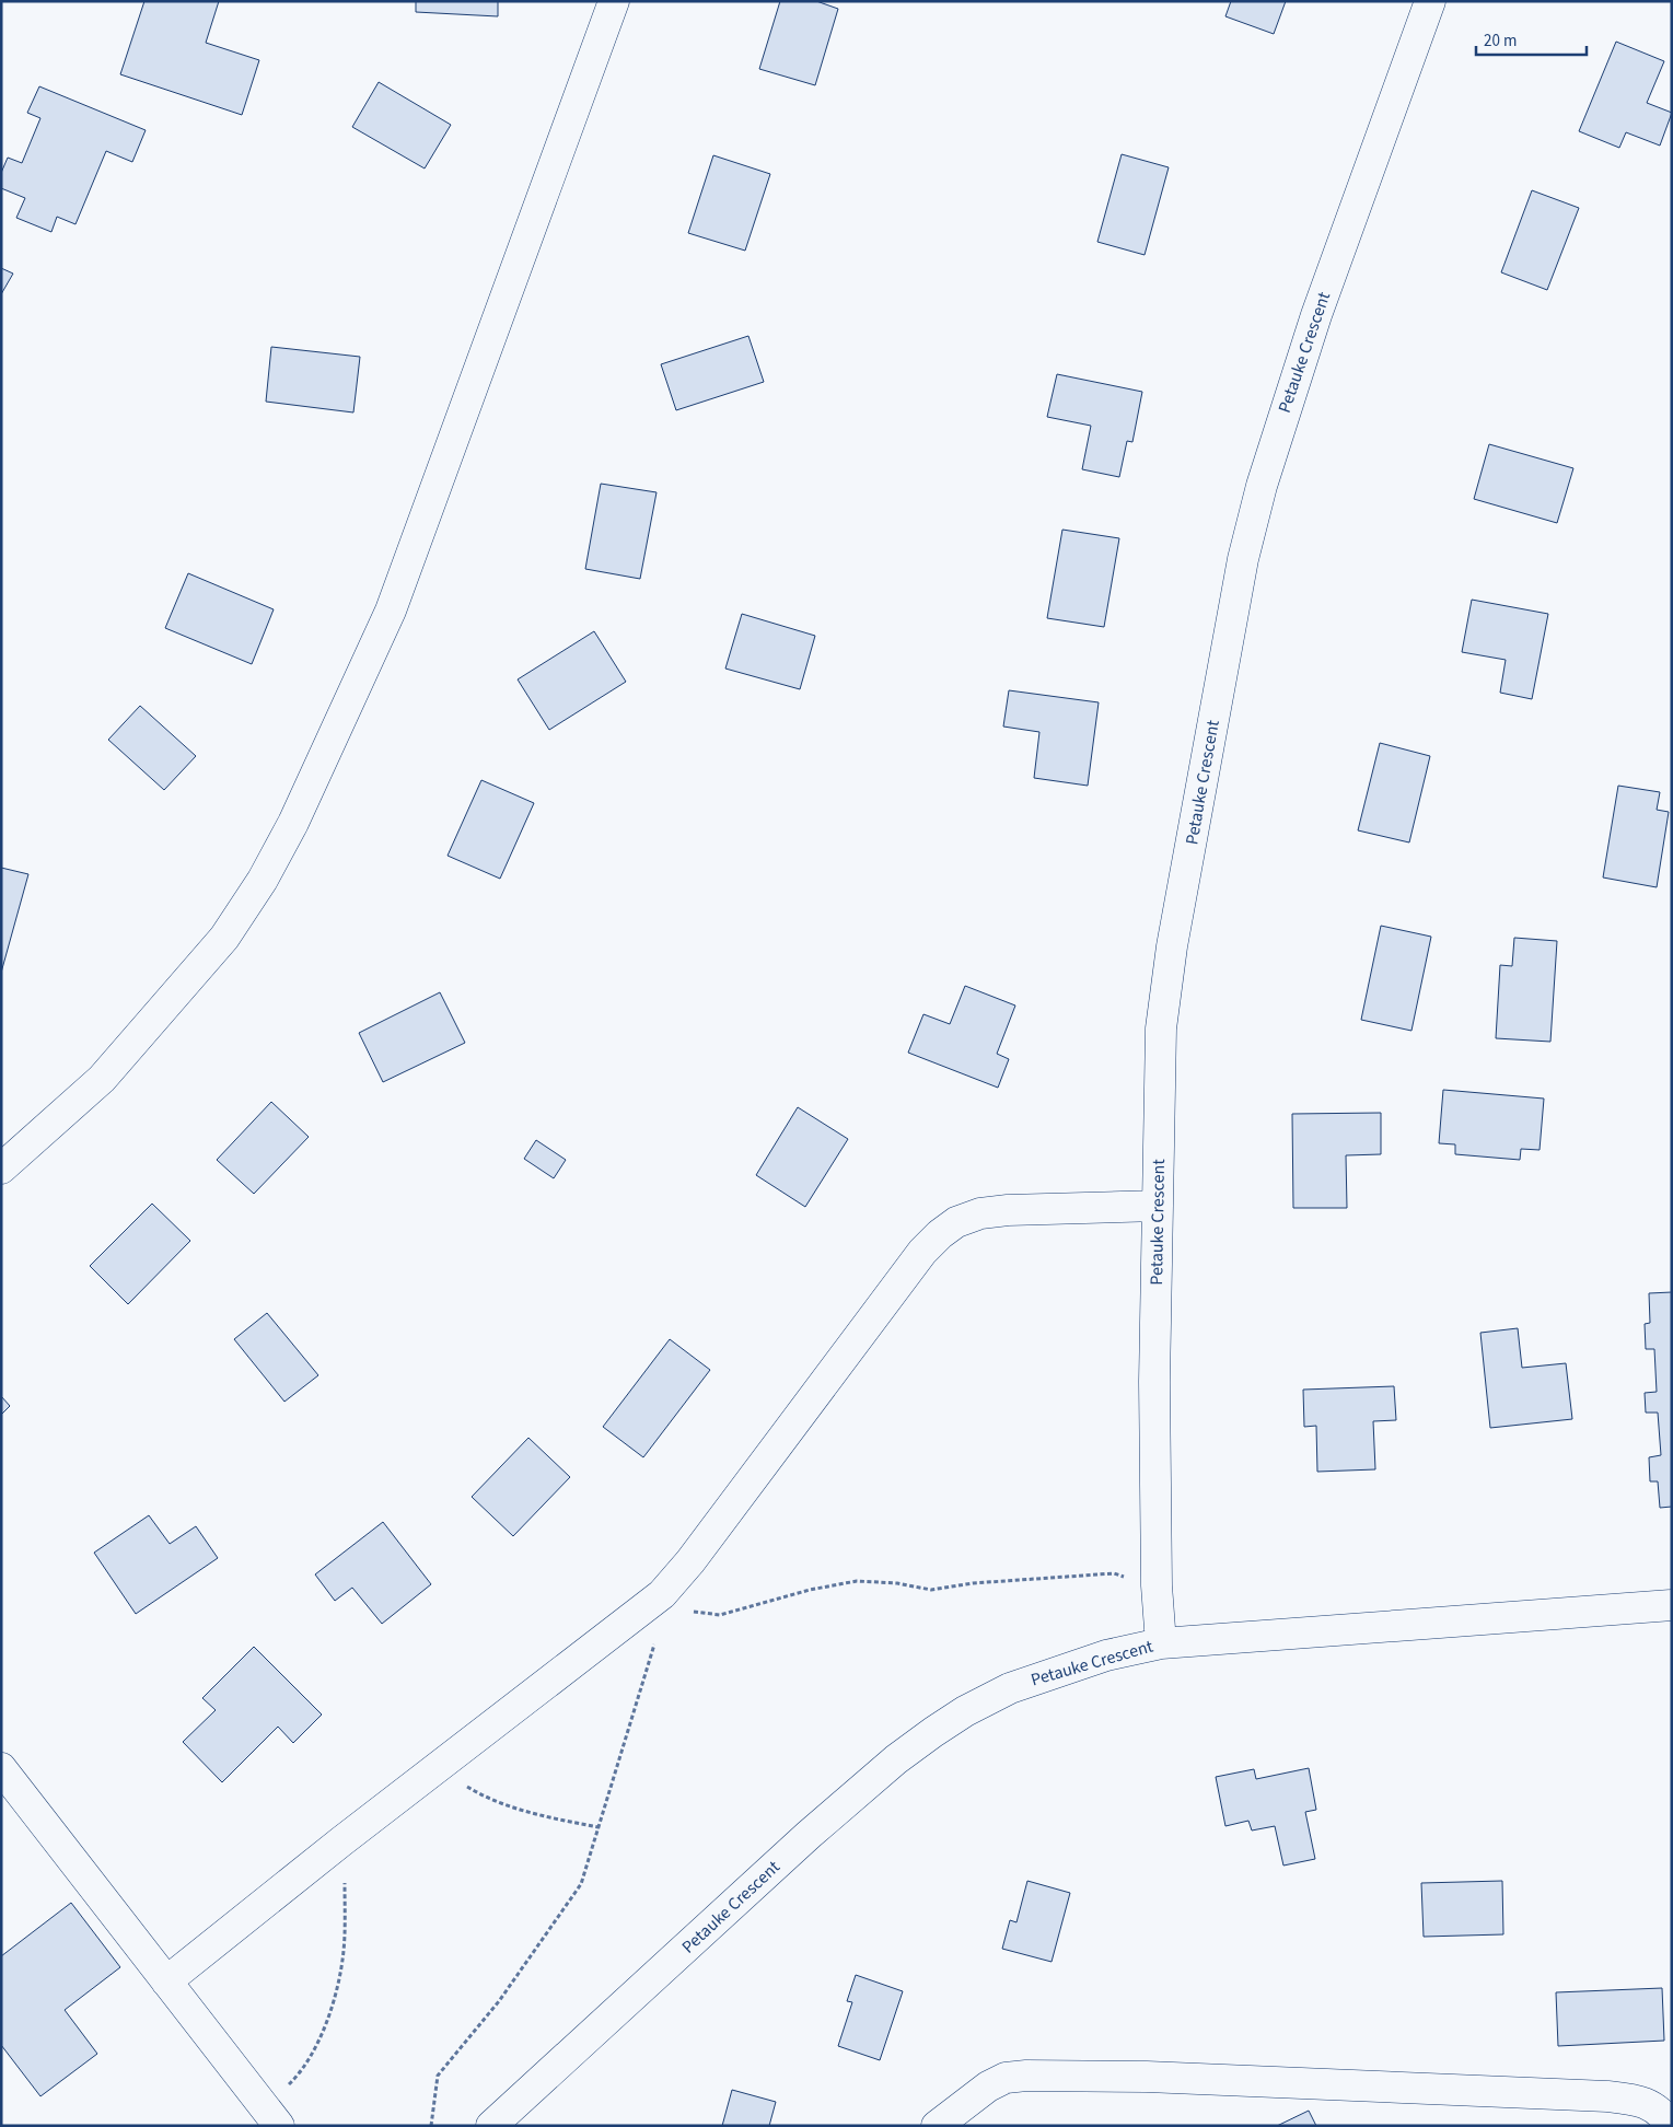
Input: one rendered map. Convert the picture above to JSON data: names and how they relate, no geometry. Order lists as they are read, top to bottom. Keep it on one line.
{"streets":{"street":["Petauke Crescent"]},"scale_bar":"20 m"}
